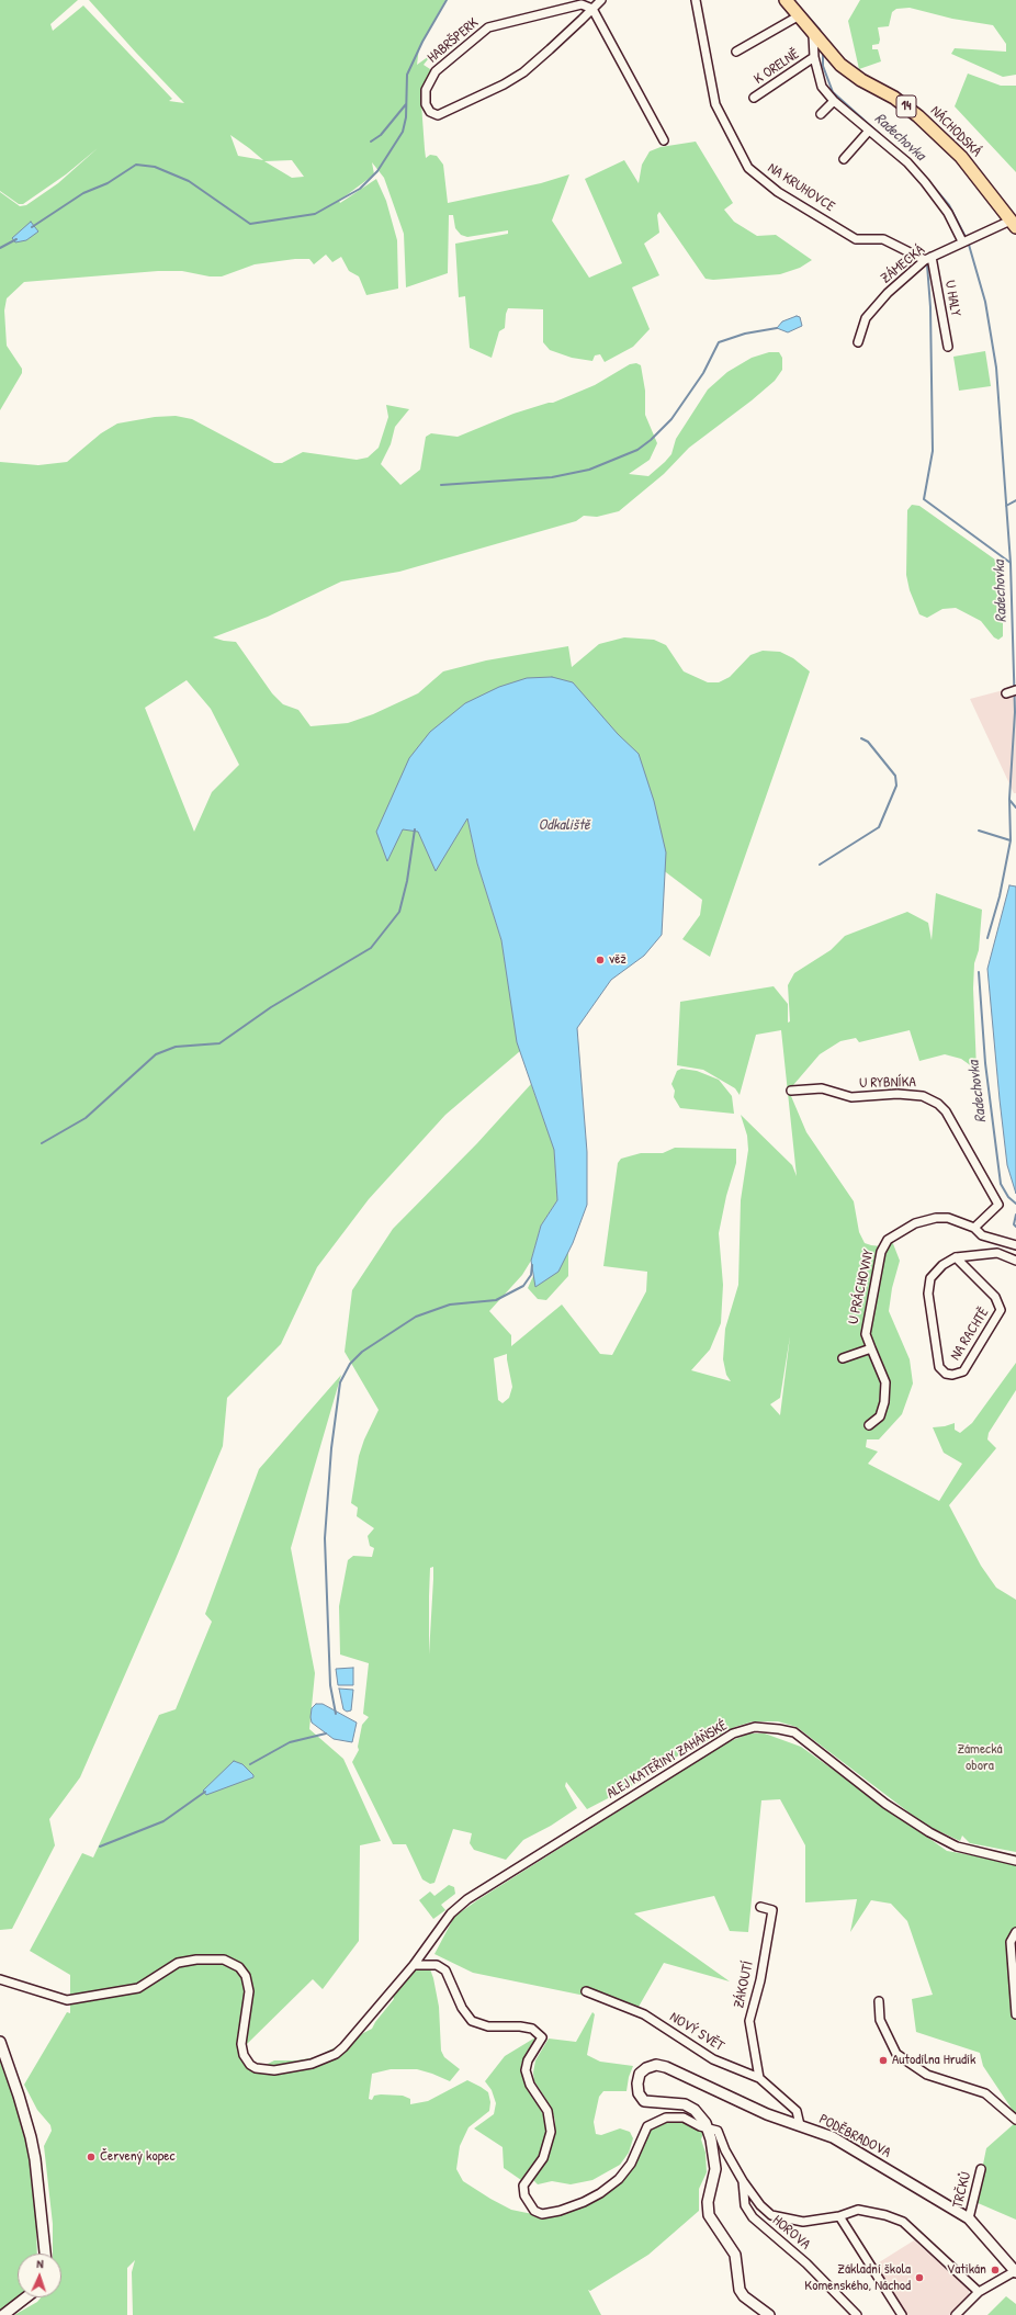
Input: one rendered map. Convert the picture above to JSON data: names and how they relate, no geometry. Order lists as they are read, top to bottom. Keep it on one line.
{"streets":{"main road":["14","NÁCHODSKÁ"],"street":["HABRŠPERK","K ORELNĚ","NA KRUHOVCE","ZÁMECKÁ","U HALY","U RYBNÍKA","U PRÁCHOVNY","NA RACHTĚ","ALEJ KATEŘINY ZAHÁŇSKÉ","ZÁKOUTÍ","NOVÝ SVĚT","PODĚBRADOVA","TRČKŮ","HOROVA"]},"crossings":[["NÁCHODSKÁ","ZÁMECKÁ"],["NA KRUHOVCE","ZÁMECKÁ"],["NA KRUHOVCE","U HALY"],["ZÁMECKÁ","U HALY"],["U RYBNÍKA","U PRÁCHOVNY"],["ZÁKOUTÍ","NOVÝ SVĚT"],["NOVÝ SVĚT","PODĚBRADOVA"],["PODĚBRADOVA","TRČKŮ"]],"water":["Radechovka","Odkaliště"],"parks":["Zámecká obora"],"places":["věž","Autodílna Hrudík","Červený kopec","Vatikán","Základní škola Komenského, Náchod"],"north":"top"}
